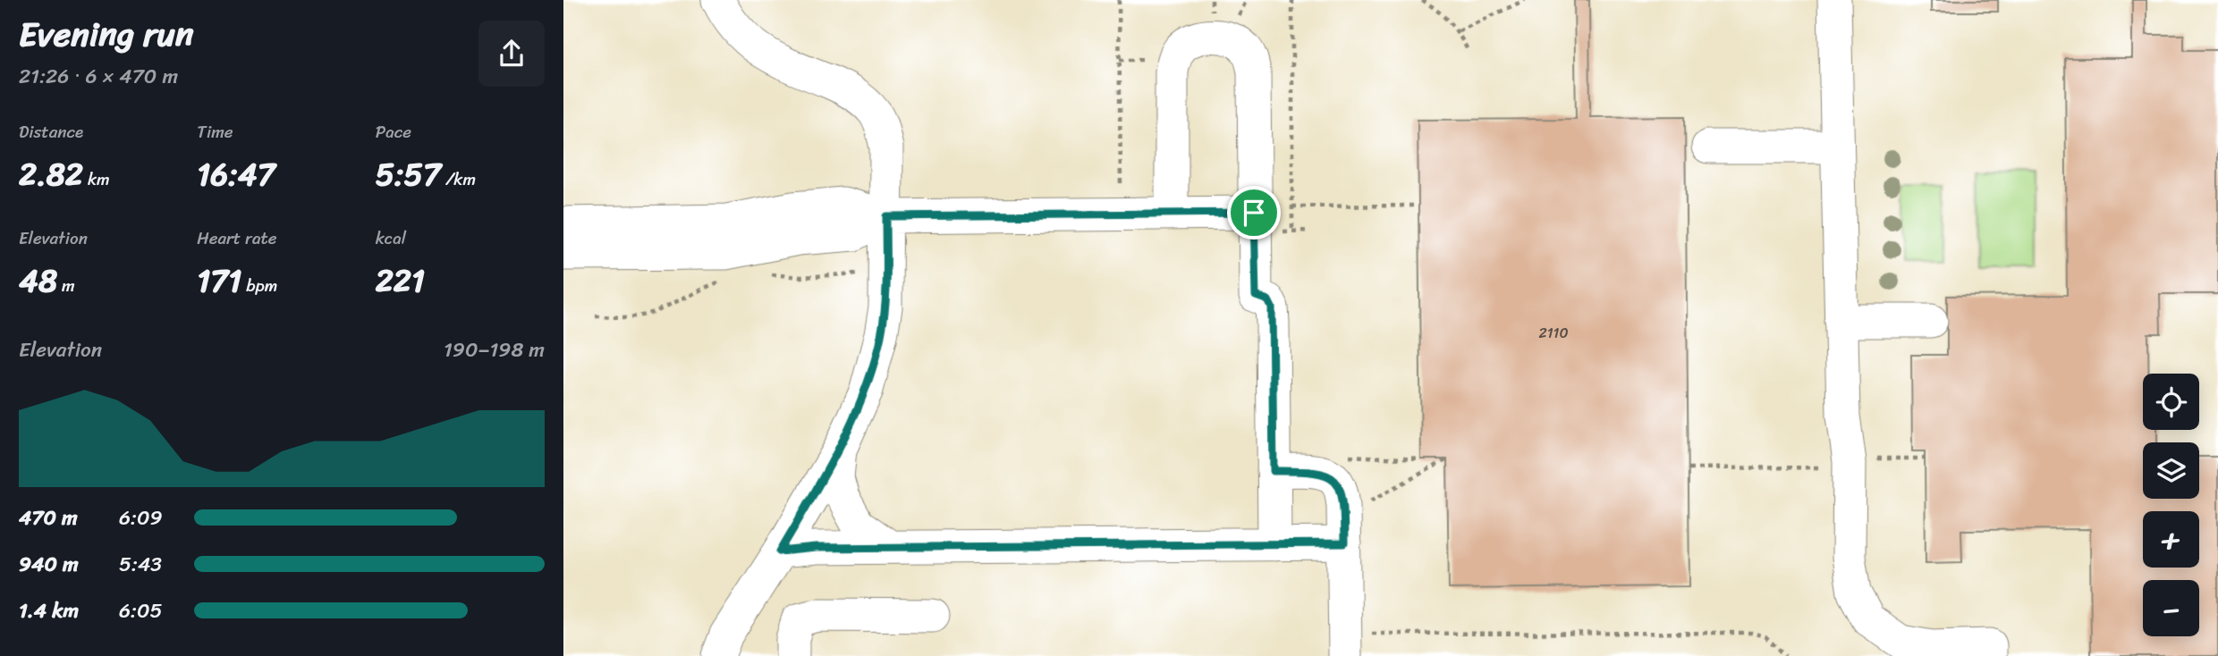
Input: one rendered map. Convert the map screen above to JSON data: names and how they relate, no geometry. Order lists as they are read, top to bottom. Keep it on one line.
{"house_numbers":["2110"],"page":{"heading":["Evening run","21:26 · 6 × 470 m"],"stats":[["Distance","2.82 km"],["Time","16:47"],["Pace","5:57 /km"],["Elevation","48 m"],["Heart rate","171 bpm"],["kcal","221"]],"chart":["Elevation","190–198 m"],"map_buttons":["+","−"],"list":[{"name":"470 m","note":"6:09"},{"name":"940 m","note":"5:43"},{"name":"1.4 km","note":"6:05"}]}}
